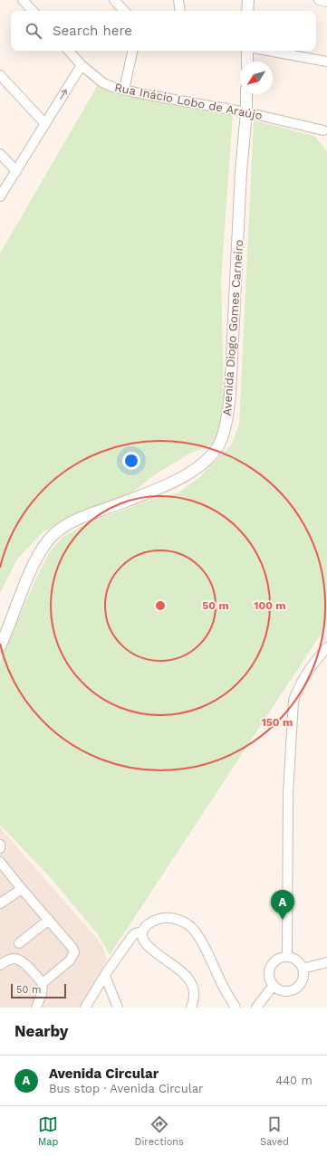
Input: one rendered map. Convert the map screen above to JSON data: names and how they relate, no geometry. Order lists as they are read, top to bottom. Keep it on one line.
{"streets":{"street":["Rua Inácio Lobo de Araújo","Avenida Diogo Gomes Carneiro"]},"crossings":[["Rua Inácio Lobo de Araújo","Avenida Diogo Gomes Carneiro"]],"scale_bar":"50 m","north":"bottom left","page":{"search":"Search here","pins":"A","scale":"50 m","heading":"Nearby","list":[{"mark":"A","name":"Avenida Circular","note":"Bus stop · Avenida Circular","value":"440 m"}],"nav":["Map","Directions","Saved"]},"rings":["50 m","100 m","150 m"]}
